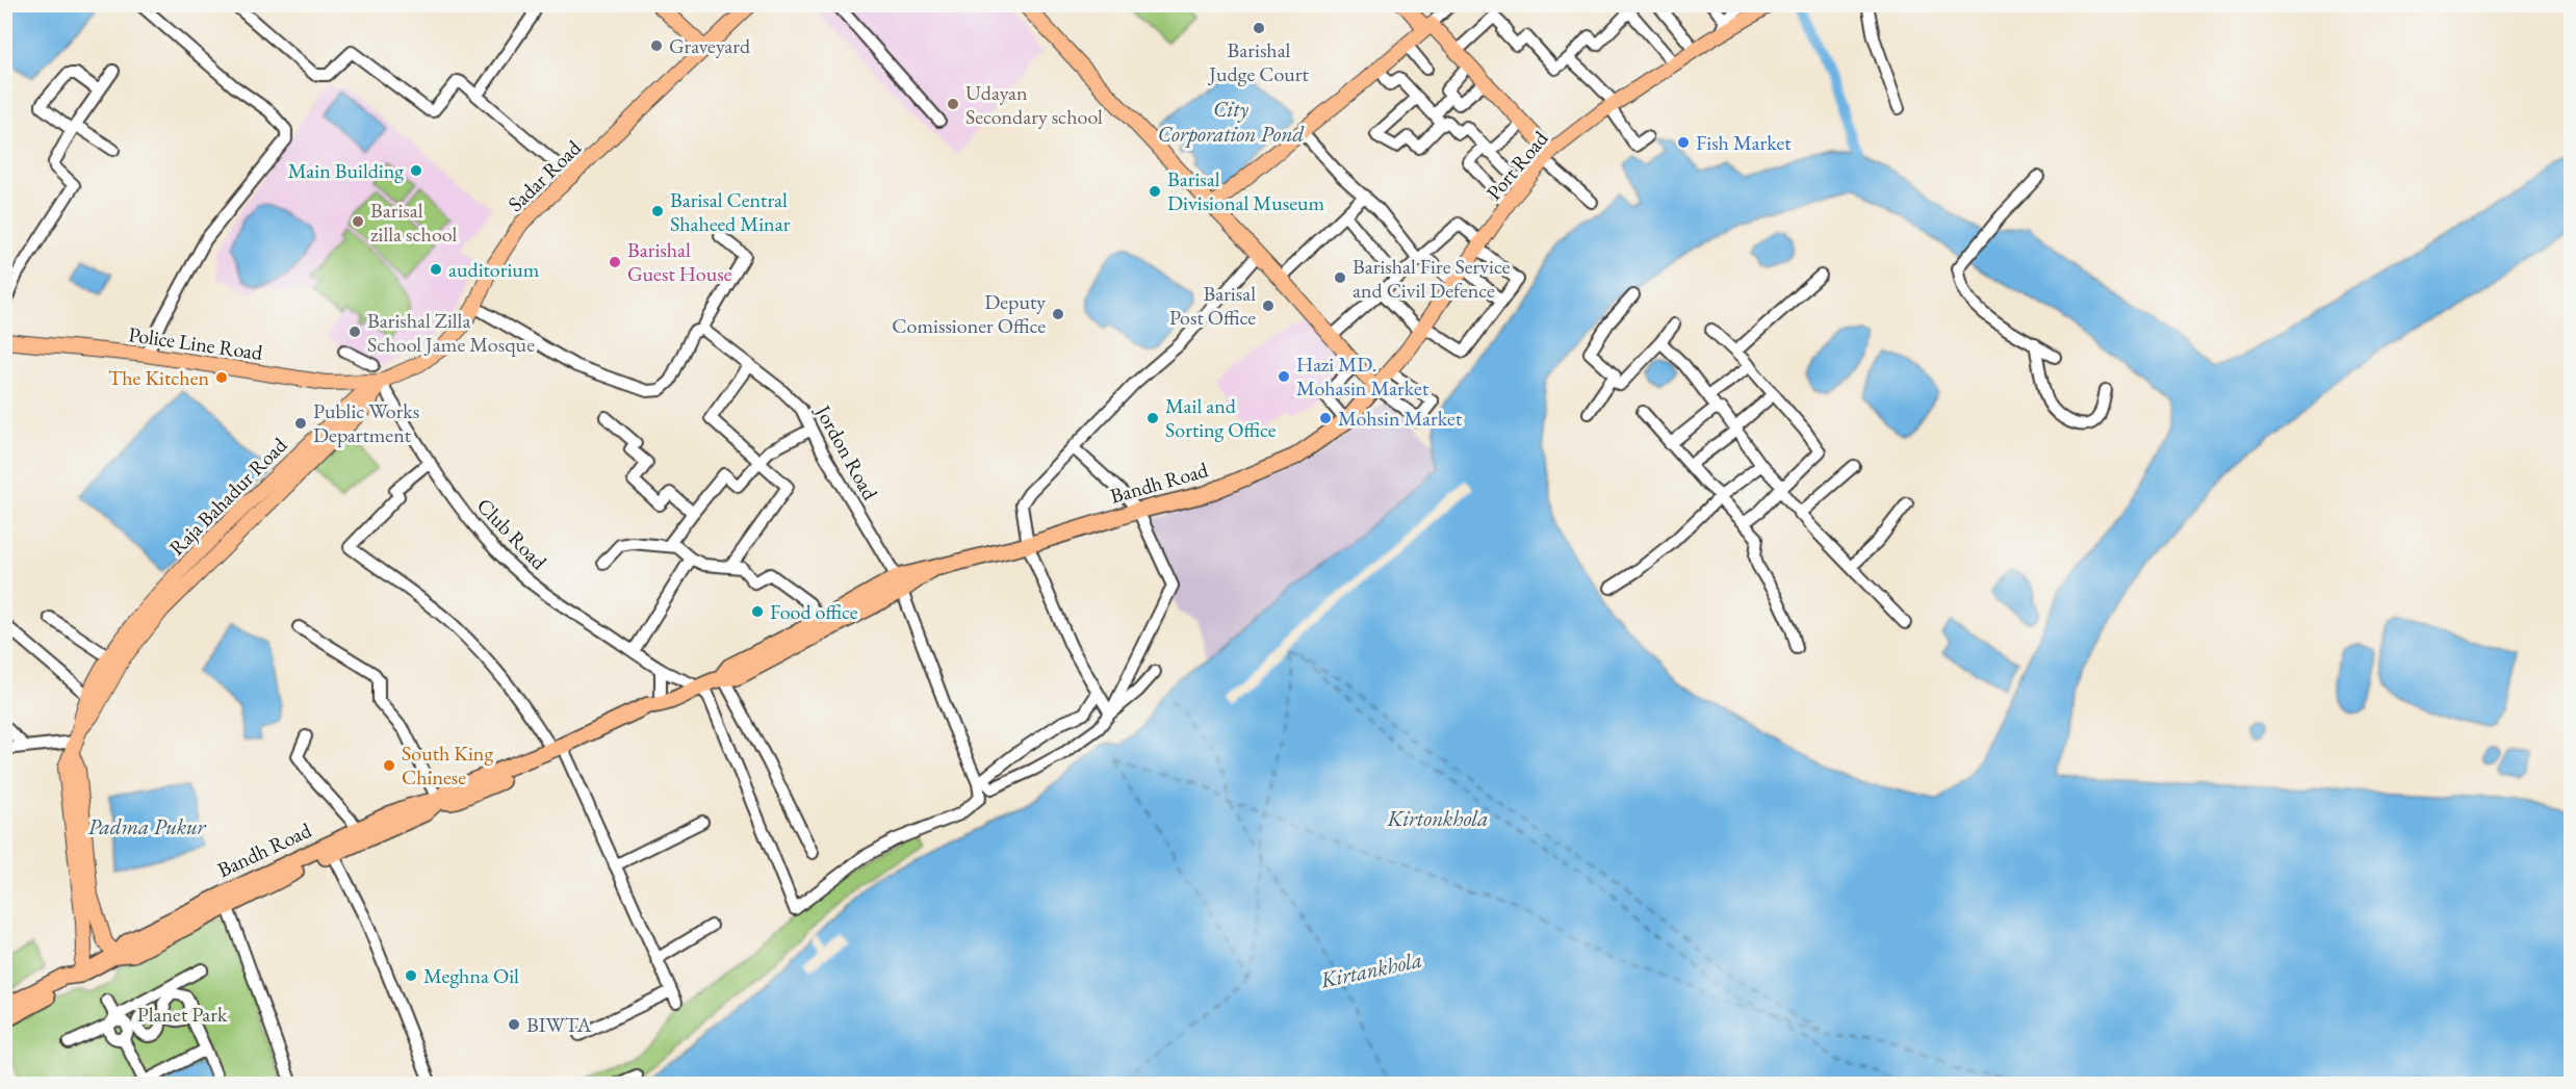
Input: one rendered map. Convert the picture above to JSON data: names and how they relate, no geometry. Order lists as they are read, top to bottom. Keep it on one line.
{"streets":{"highway":["Bandh Road"],"main road":["Port Road","Sadar Road","Police Line Road","Raja Bahadur Road"],"street":["Jordon Road","Club Road"]},"crossings":[["Port Road","Bandh Road"],["Sadar Road","Police Line Road"],["Sadar Road","Raja Bahadur Road"],["Sadar Road","Club Road"],["Police Line Road","Raja Bahadur Road"],["Police Line Road","Club Road"],["Jordon Road","Bandh Road"],["Bandh Road","Raja Bahadur Road"],["Bandh Road","Club Road"],["Raja Bahadur Road","Club Road"]],"water":["City Corporation Pond","Kirtonkhola","Padma Pukur","Kirtankhola"],"parks":["Planet Park"],"places":["Barishal Judge Court","Graveyard","Udayan Secondary school","Fish Market","Main Building","Barisal Divisional Museum","Barisal Central Shaheed Minar","Barisal zilla school","Barishal Guest House","auditorium","Barishal Fire Service and Civil Defence","Barisal Post Office","Deputy Comissioner Office","Barishal Zilla School Jame Mosque","Hazi MD. Mohasin Market","The Kitchen","Mail and Sorting Office","Mohsin Market","Public Works Department","Food office","South King Chinese","Meghna Oil","BIWTA"]}
